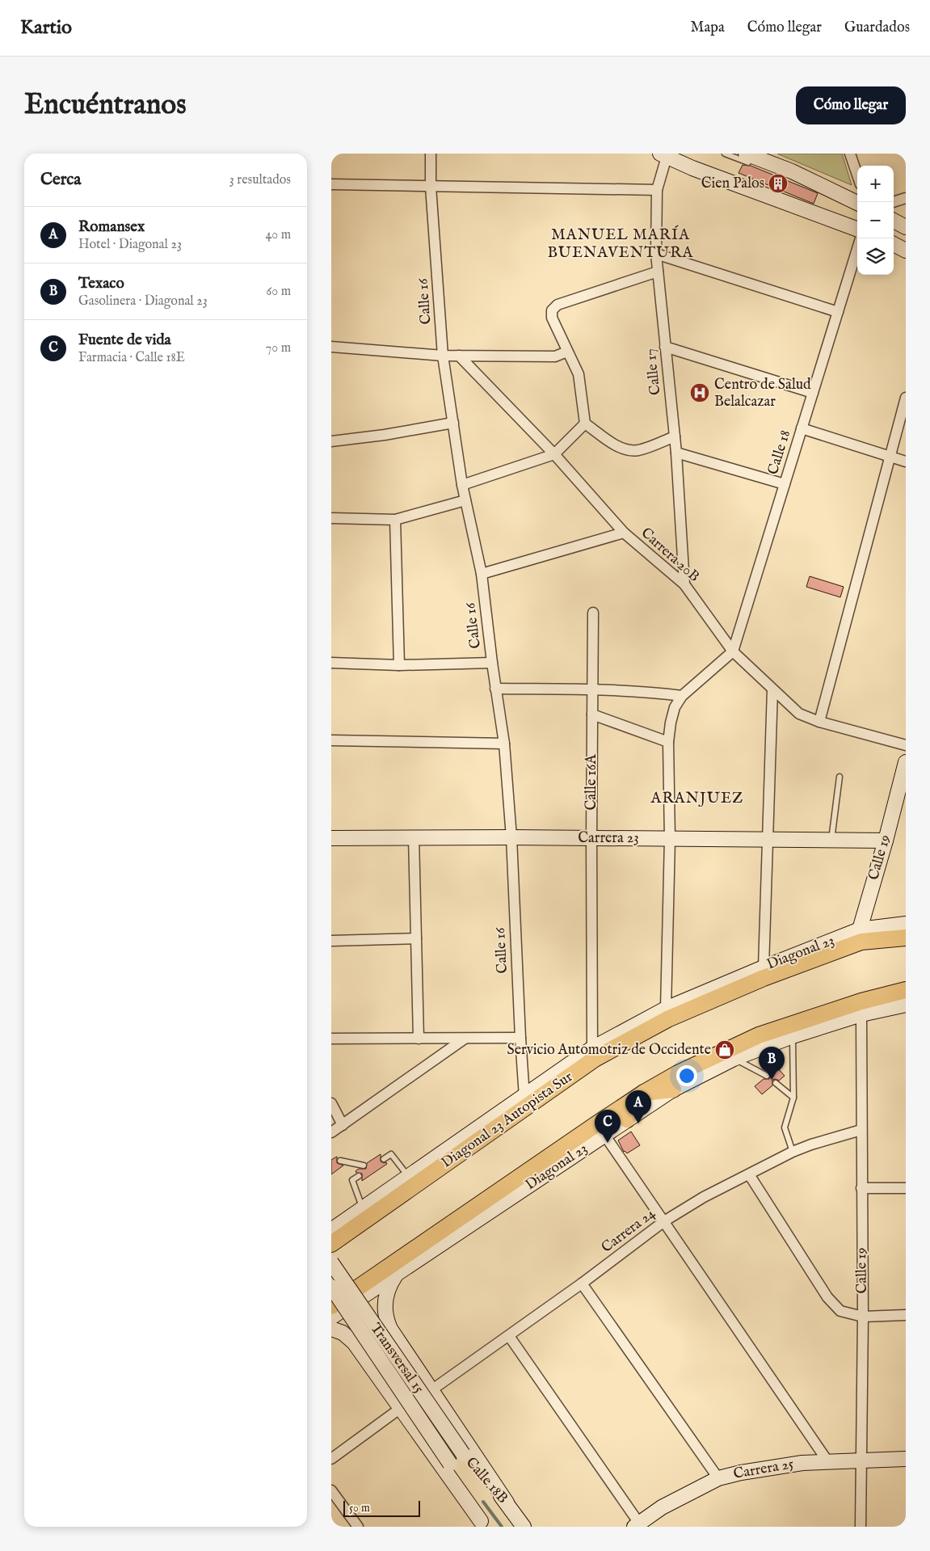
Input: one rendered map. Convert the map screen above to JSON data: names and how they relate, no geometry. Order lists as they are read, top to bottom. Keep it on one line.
{"streets":{"main road":["Diagonal 23 Autopista Sur"],"street":["Calle 16","Calle 17","Calle 18","Carrera 20B","Calle 16A","Carrera 23","Calle 19","Diagonal 23","Carrera 24","Transversal 15","Carrera 25","Calle 18B"]},"crossings":[["Calle 16","Carrera 23"],["Calle 16","Diagonal 23"],["Calle 17","Carrera 20B"],["Calle 18","Carrera 20B"],["Calle 16A","Carrera 23"],["Calle 16A","Diagonal 23"],["Carrera 23","Calle 19"],["Calle 19","Diagonal 23"],["Calle 19","Diagonal 23 Autopista Sur"],["Calle 19","Carrera 24"],["Calle 19","Carrera 25"],["Diagonal 23","Diagonal 23 Autopista Sur"],["Transversal 15","Calle 18B"]],"districts":["MANUEL MARÍA BUENAVENTURA","ARANJUEZ"],"places":{"building":["Cien Palos"],"hospital":["Centro de Salud Belalcazar"],"shop":["Servicio Automotriz de Occidente"]},"scale_bar":"50 m","page":{"header":"Kartio","nav":["Mapa","Cómo llegar","Guardados"],"buttons":"Cómo llegar","title":"Encuéntranos","heading":["Cerca","3 resultados"],"map_buttons":["+","−"],"list":[{"mark":"A","name":"Romansex","note":"Hotel · Diagonal 23","value":"40 m"},{"mark":"B","name":"Texaco","note":"Gasolinera · Diagonal 23","value":"60 m"},{"mark":"C","name":"Fuente de vida","note":"Farmacia · Calle 18E","value":"70 m"}],"pins":["B","A","C"],"scale":"50 m"}}
